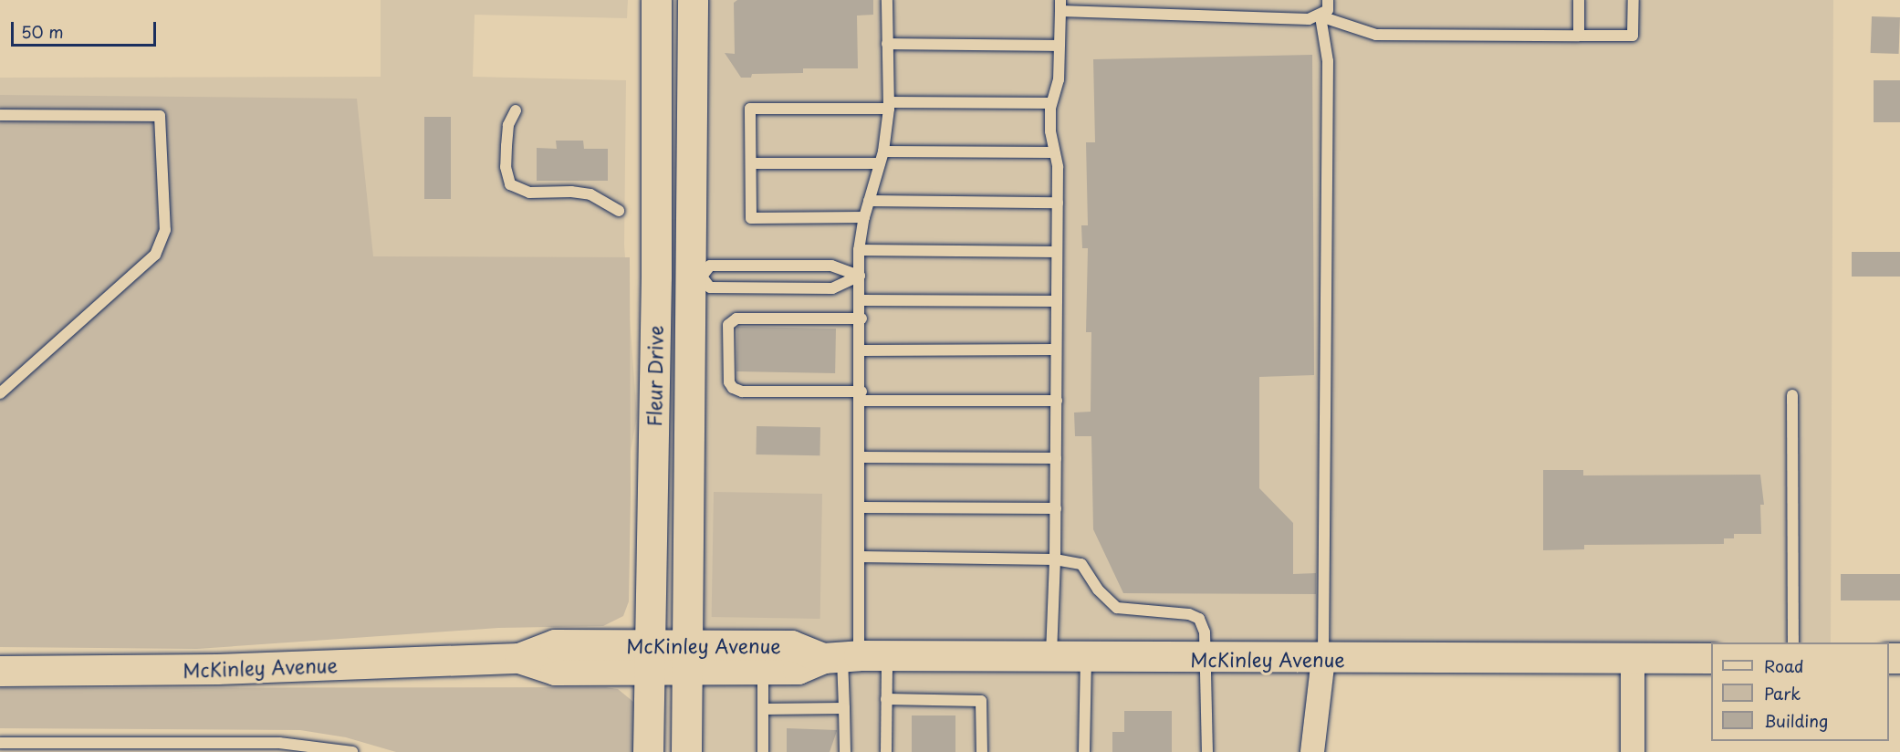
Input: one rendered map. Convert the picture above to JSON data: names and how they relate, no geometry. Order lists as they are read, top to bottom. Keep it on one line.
{"streets":{"main road":["Fleur Drive","McKinley Avenue"]},"crossings":[["Fleur Drive","McKinley Avenue"]],"legend":["Road","Park","Building"],"scale_bar":"50 m"}
